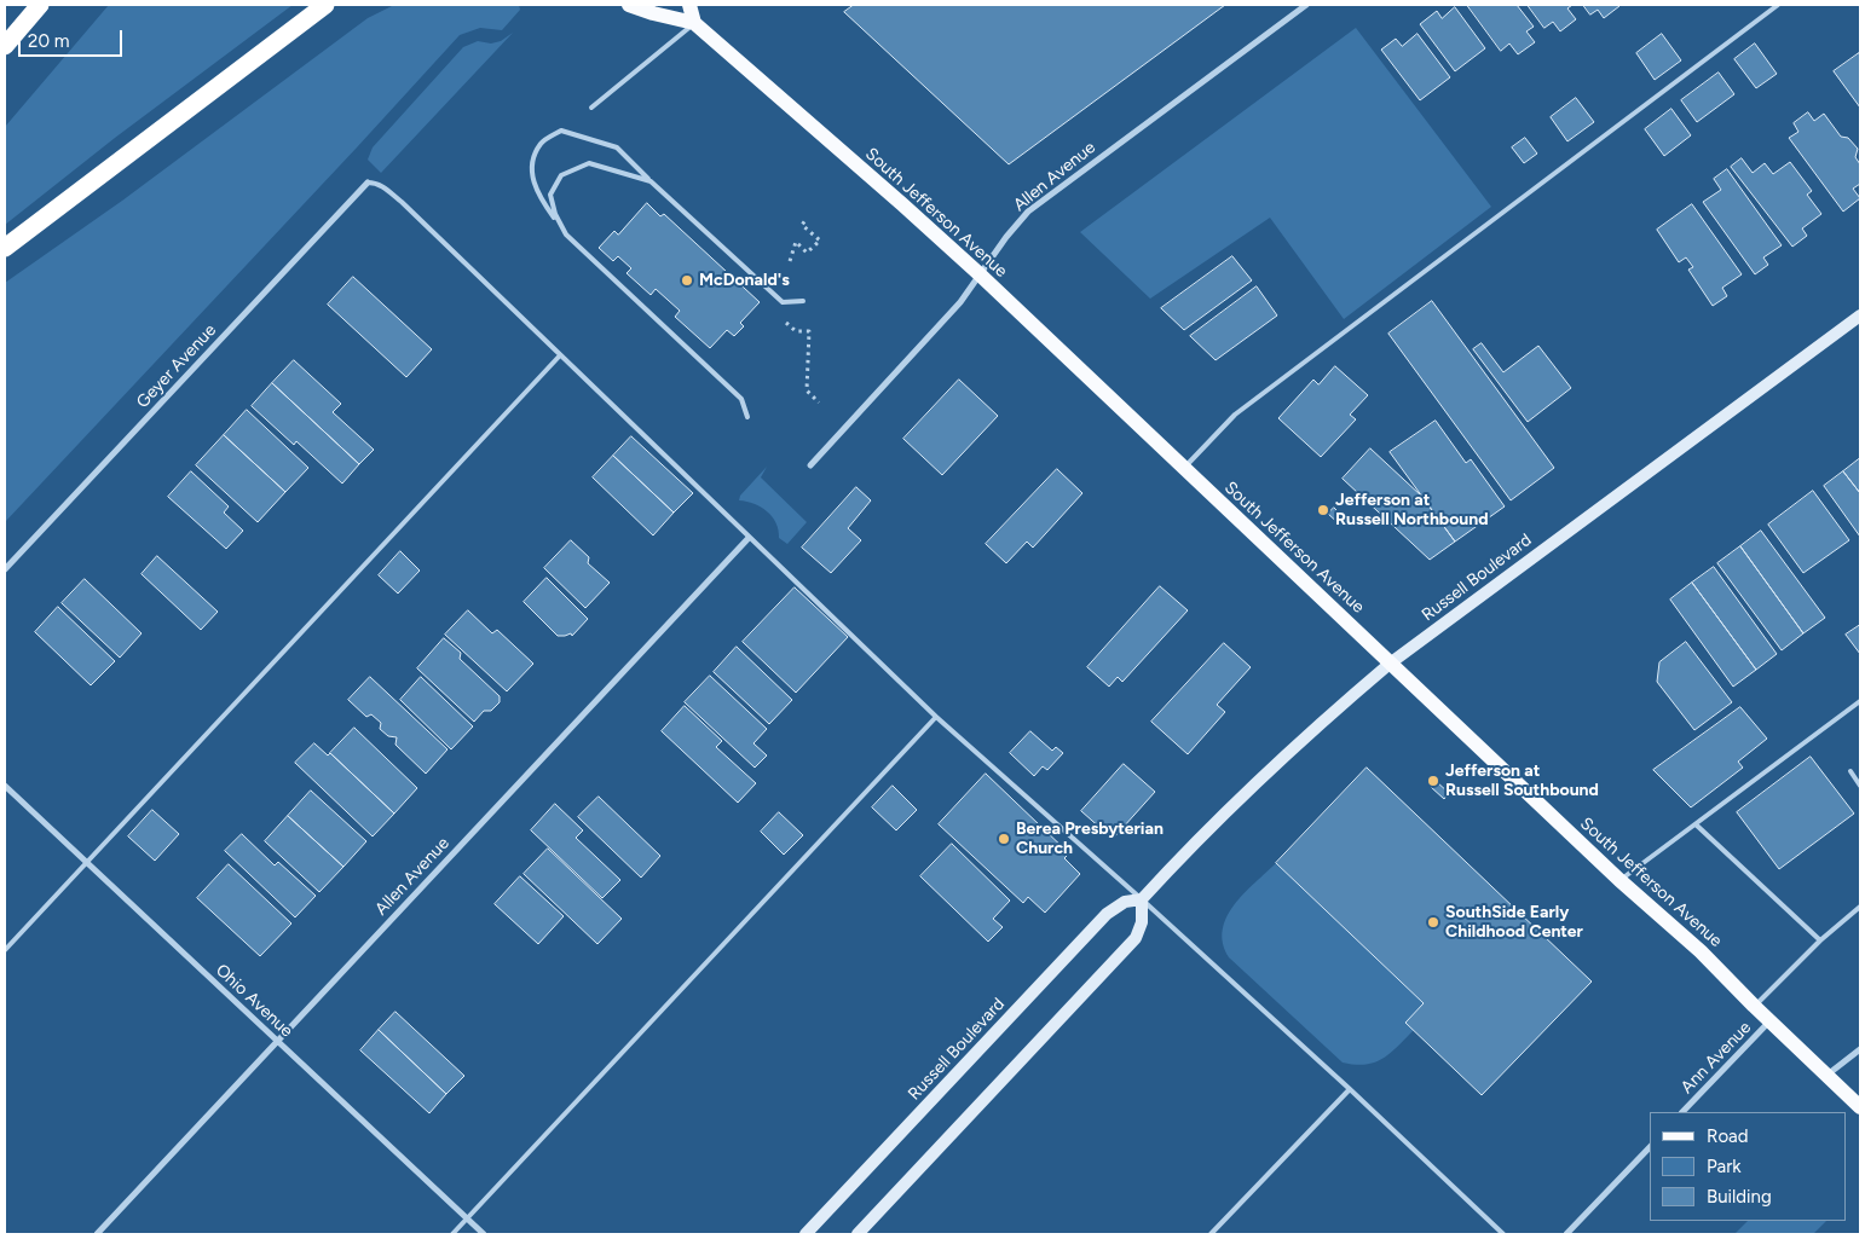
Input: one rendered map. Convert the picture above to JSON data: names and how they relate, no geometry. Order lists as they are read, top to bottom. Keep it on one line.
{"streets":{"main road":["South Jefferson Avenue","Russell Boulevard"],"street":["Allen Avenue","Geyer Avenue","Ohio Avenue","Ann Avenue"]},"crossings":[["Allen Avenue","South Jefferson Avenue"],["Allen Avenue","Ohio Avenue"],["South Jefferson Avenue","Russell Boulevard"],["South Jefferson Avenue","Ann Avenue"]],"places":["McDonald's","Jefferson at Russell Northbound","Jefferson at Russell Southbound","Berea Presbyterian Church","SouthSide Early Childhood Center"],"legend":["Road","Park","Building"],"scale_bar":"20 m"}
